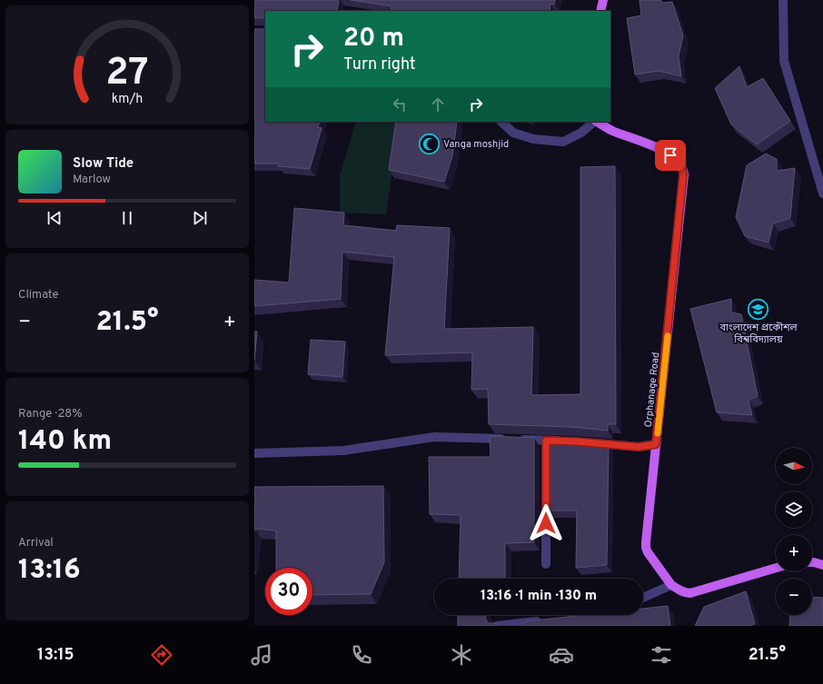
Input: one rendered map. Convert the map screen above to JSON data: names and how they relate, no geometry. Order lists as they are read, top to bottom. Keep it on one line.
{"streets":{"main road":["Orphanage Road"]},"places":{"mosque":["Vanga moshjid"],"school or university":["বাংলাদেশ প্রকৌশল বিশ্ববিদ্যালয়"]},"north":"right","page":{"turn":["20 m","Turn right"],"song":["Slow Tide","Marlow"],"tile":["Climate",["Range · 28%","140 km"],["Arrival","13:16"]],"heat":["−","21.5°","+"],"map_buttons":["+","−"],"limit":"30","trip":"13:16 · 1 min · 130 m","tabs":["13:15","21.5°"],"gauge":["27","km/h"]}}
